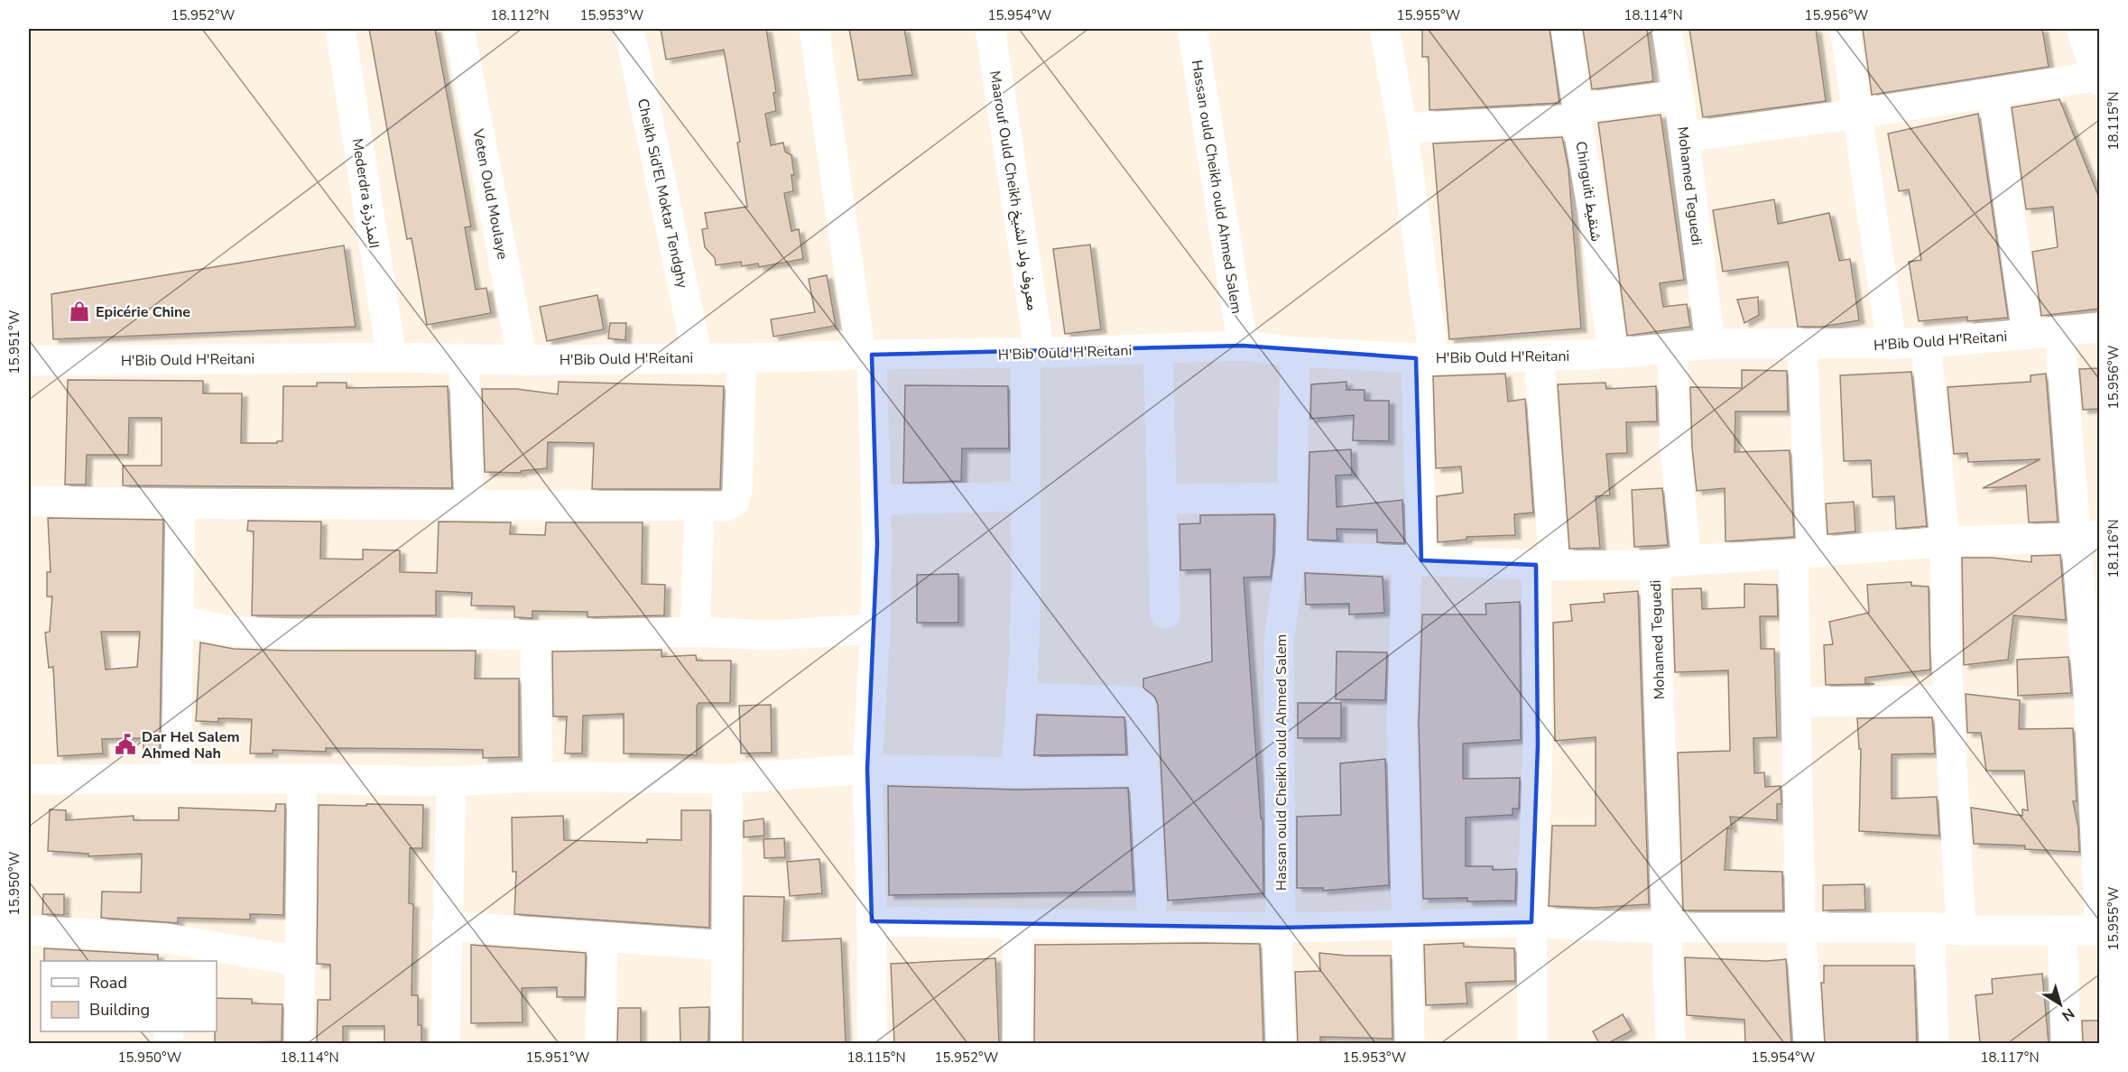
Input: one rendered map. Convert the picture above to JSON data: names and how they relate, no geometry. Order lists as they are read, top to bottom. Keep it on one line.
{"streets":{"street":["Mohamed Teguedi","Hassan ould Cheikh ould Ahmed Salem","Maarouf Ould Cheikh معروف ولد الشيخ","Chinguiti شنقيط","Mederdra المذرذرة","Cheikh Sid'El Moktar Tendghy","Veten Ould Moulaye","H'Bib Ould H'Reitani"]},"crossings":[["Mohamed Teguedi","H'Bib Ould H'Reitani"],["Hassan ould Cheikh ould Ahmed Salem","H'Bib Ould H'Reitani"],["Maarouf Ould Cheikh معروف ولد الشيخ","H'Bib Ould H'Reitani"],["Chinguiti شنقيط","H'Bib Ould H'Reitani"],["Mederdra المذرذرة","H'Bib Ould H'Reitani"],["Cheikh Sid'El Moktar Tendghy","H'Bib Ould H'Reitani"],["Veten Ould Moulaye","H'Bib Ould H'Reitani"]],"places":{"shop":["Epicérie Chine"],"public building":["Dar Hel Salem Ahmed Nah"]},"legend":["Road","Building"],"north":"bottom right","coordinates":["15.952°W","18.112°N","15.953°W","15.954°W","15.955°W","18.114°N","15.956°W","18.115°N","15.951°W","18.116°N","15.950°W","18.117°N"]}
